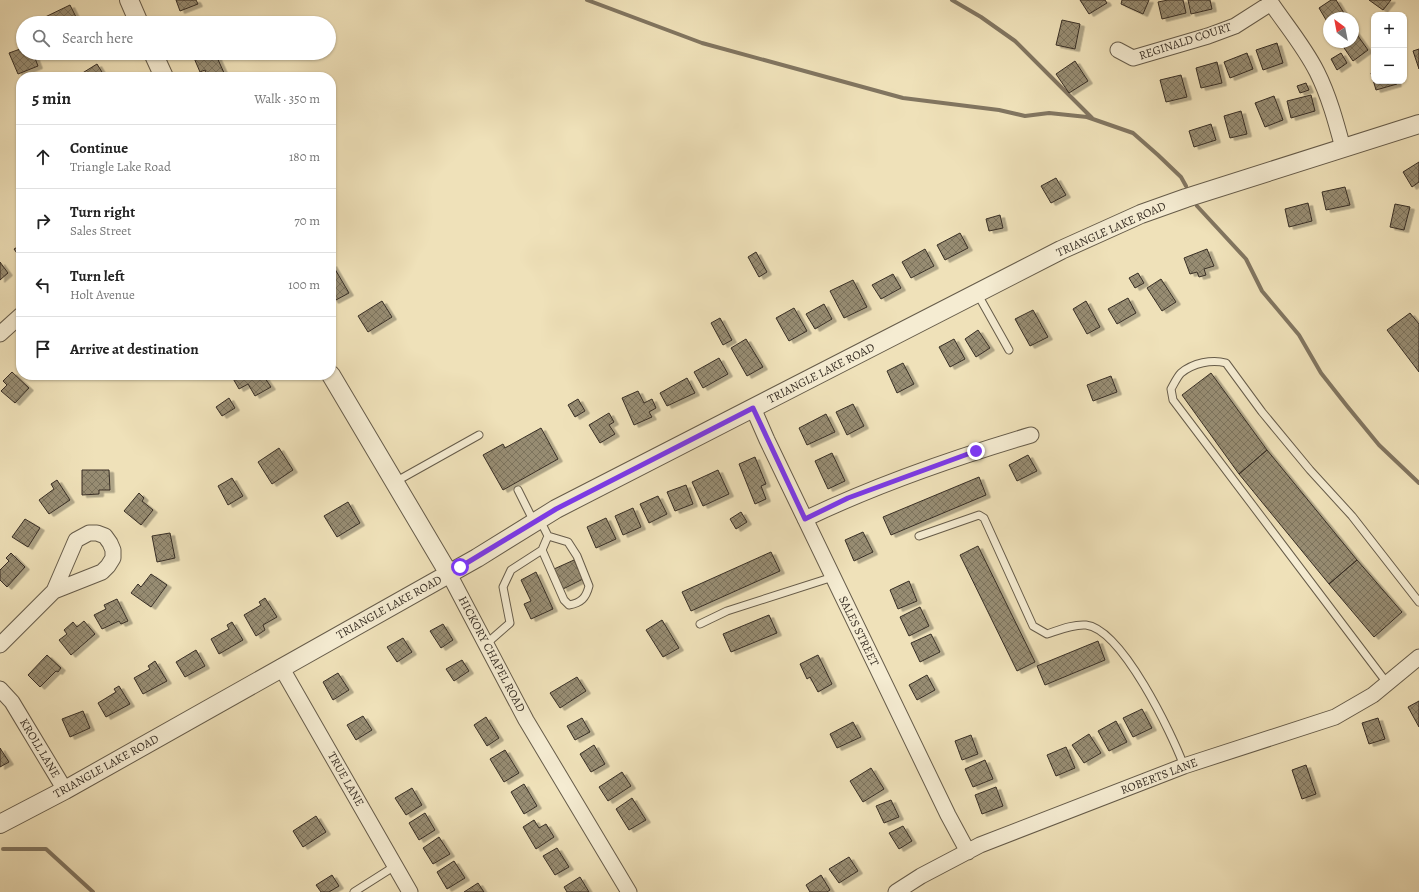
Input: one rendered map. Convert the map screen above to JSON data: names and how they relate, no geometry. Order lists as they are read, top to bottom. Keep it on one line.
{"streets":{"street":["REGINALD COURT","TRIANGLE LAKE ROAD","SALES STREET","HICKORY CHAPEL ROAD","KROLL LANE","ROBERTS LANE","TRUE LANE"]},"crossings":[["TRIANGLE LAKE ROAD","SALES STREET"],["TRIANGLE LAKE ROAD","HICKORY CHAPEL ROAD"],["TRIANGLE LAKE ROAD","KROLL LANE"],["TRIANGLE LAKE ROAD","TRUE LANE"],["SALES STREET","ROBERTS LANE"]],"north":"top left","page":{"map_buttons":["+","−"],"search":"Search here","heading":["5 min","Walk · 350 m"],"list":[["Continue","Triangle Lake Road","180 m"],["Turn right","Sales Street","70 m"],["Turn left","Holt Avenue","100 m"],"Arrive at destination"]}}
